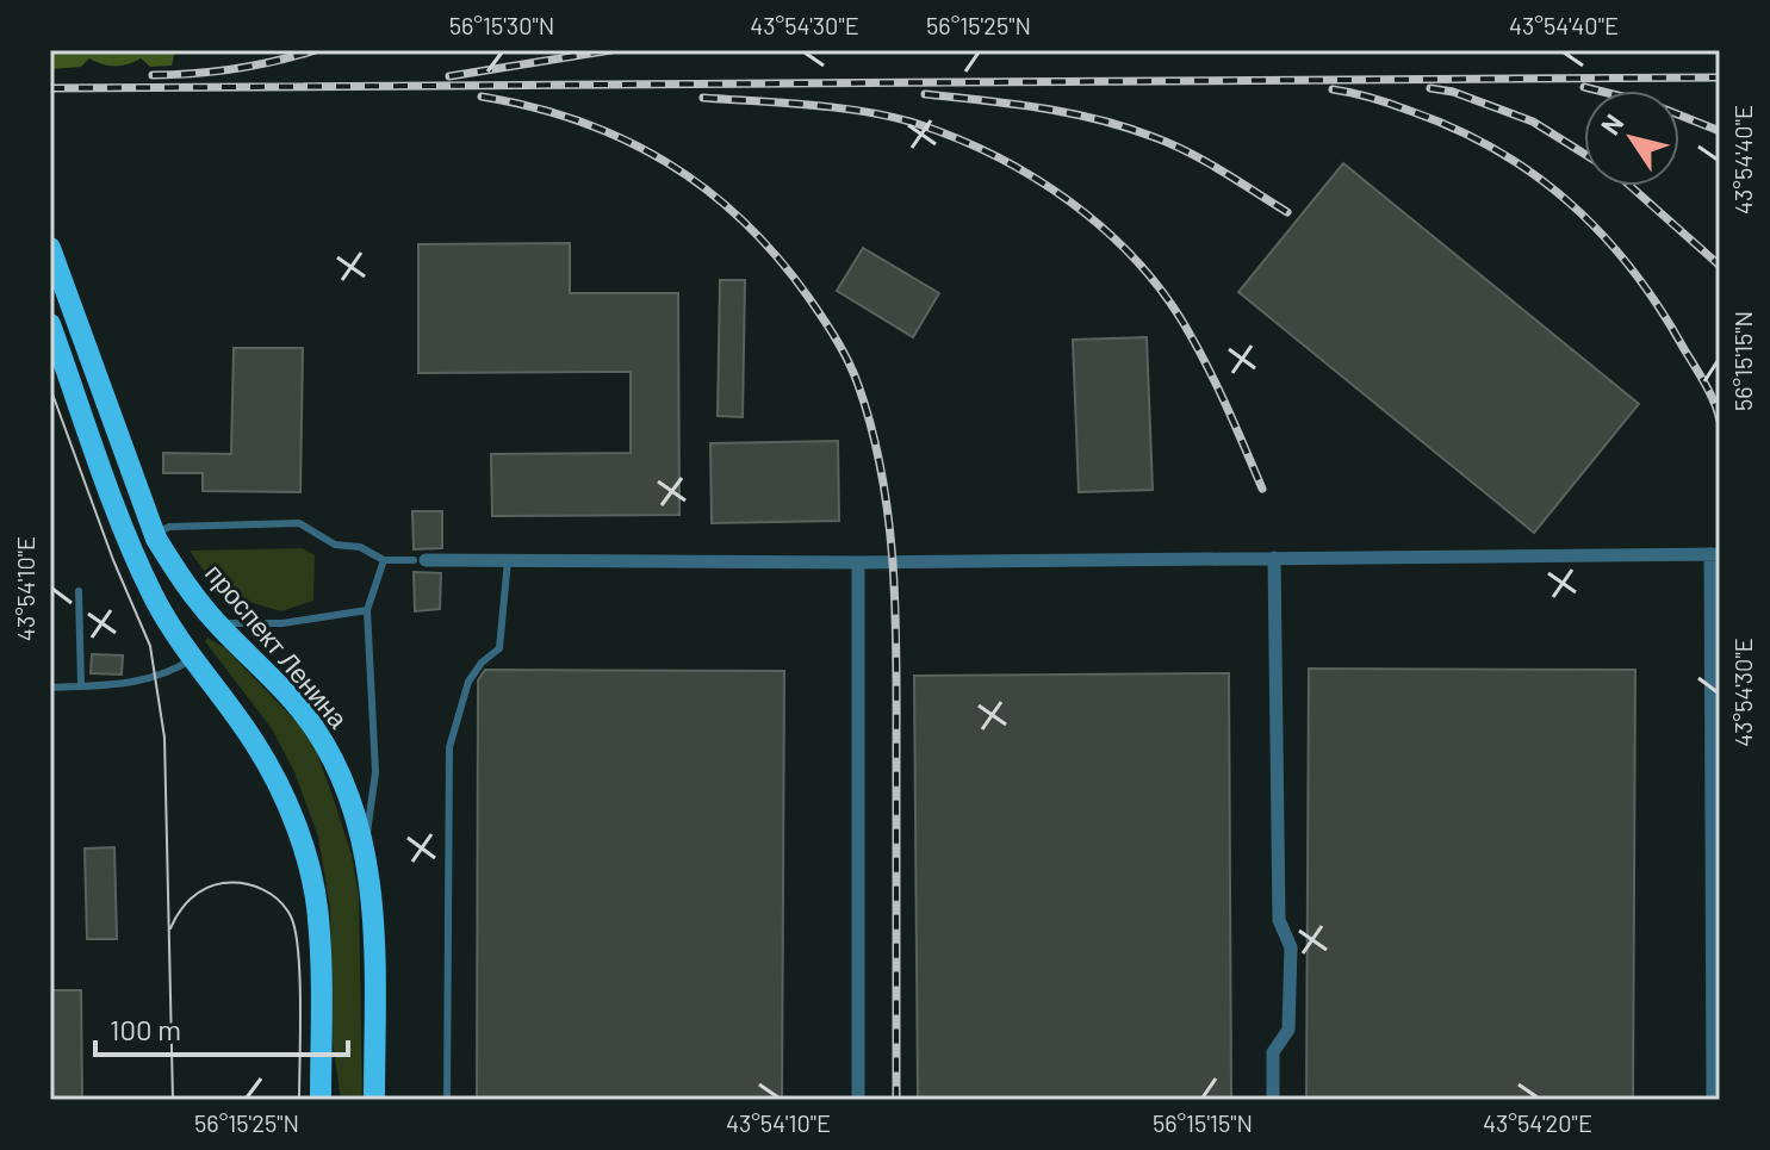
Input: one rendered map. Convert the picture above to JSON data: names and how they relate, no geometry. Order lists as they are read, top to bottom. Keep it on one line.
{"streets":{"main road":["проспект Ленина"]},"scale_bar":"100 m","north":"top left","coordinates":["56°15'30\"N","43°54'30\"E","56°15'25\"N","43°54'40\"E","56°15'15\"N","43°54'10\"E","43°54'20\"E"]}
